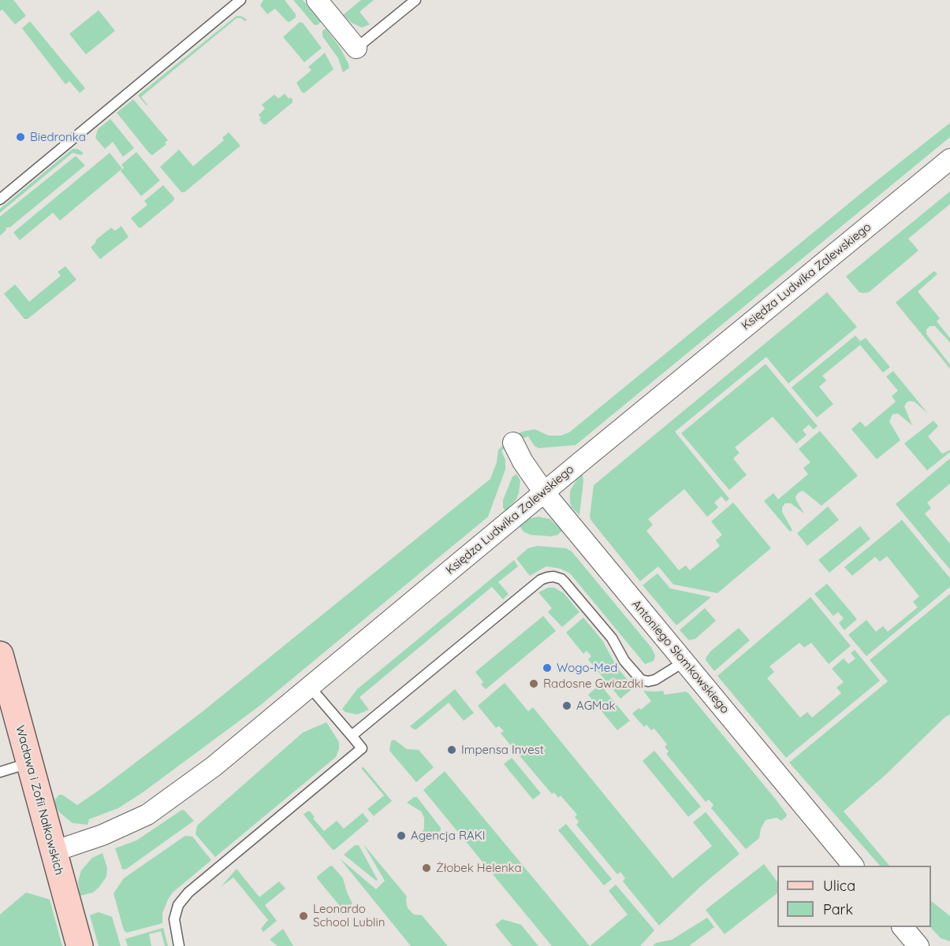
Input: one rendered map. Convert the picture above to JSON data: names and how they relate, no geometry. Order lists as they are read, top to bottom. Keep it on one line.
{"streets":{"street":["Księdza Ludwika Zalewskiego","Antoniego Słomkowskiego","Wacława i Zofii Nałkowskich"]},"crossings":[["Księdza Ludwika Zalewskiego","Antoniego Słomkowskiego"],["Księdza Ludwika Zalewskiego","Wacława i Zofii Nałkowskich"]],"places":["Biedronka","Wogo-Med","Radosne Gwiazdki","AGMak","Impensa Invest","Agencja RAKI","Żłobek Helenka","Leonardo School Lublin"],"legend":["Ulica","Park"]}
